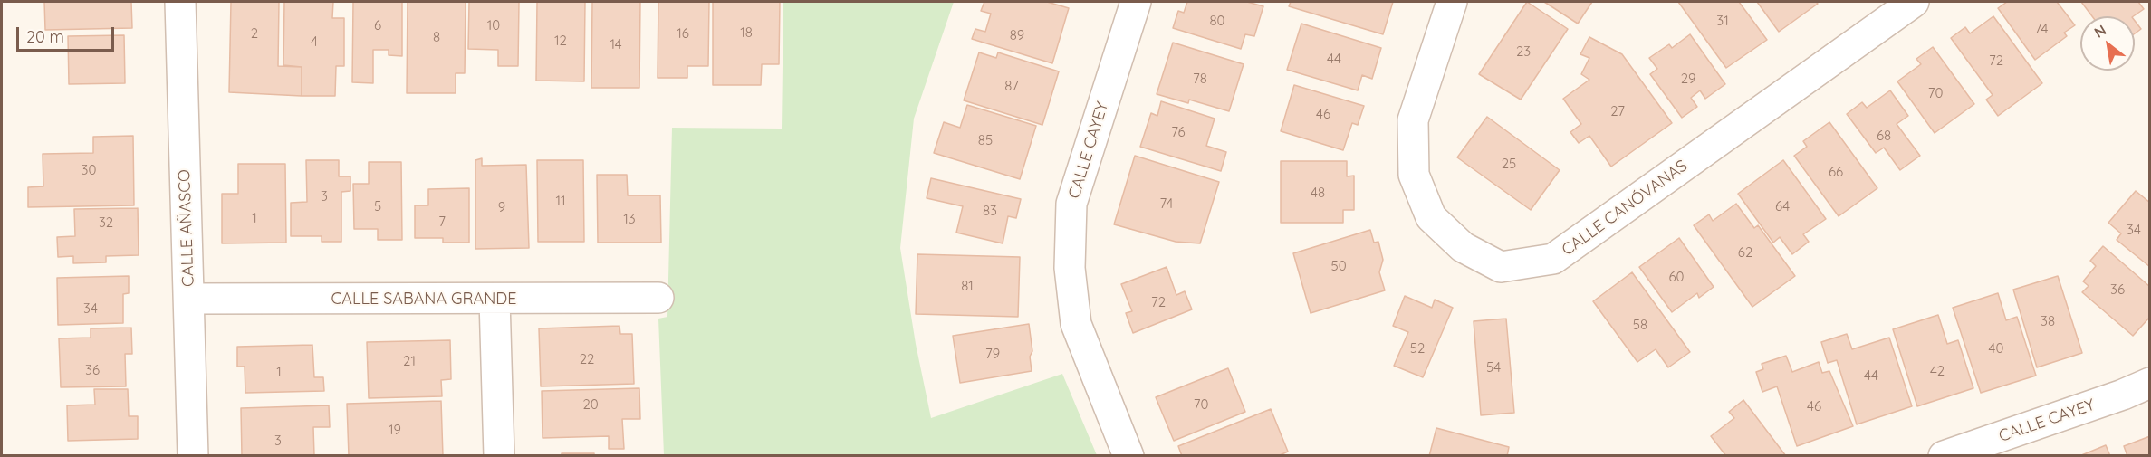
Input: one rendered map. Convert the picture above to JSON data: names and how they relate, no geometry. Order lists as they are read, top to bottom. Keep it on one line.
{"streets":{"street":["CALLE CAYEY","CALLE CANÓVANAS","CALLE AÑASCO","CALLE SABANA GRANDE"]},"crossings":[["CALLE AÑASCO","CALLE SABANA GRANDE"]],"house_numbers":["80","31","6","10","74","18","2","16","89","8","12","4","14","23","44","72","78","29","87","70","27","46","76","68","85","25","30","66","48","3","11","74","5","64","9","83","1","13","7","32","34","62","50","60","81","36","72","34","38","58","52","40","79","22","21","54","36","42","1","44","20","70","46","19","3"],"scale_bar":"20 m","north":"top left"}
